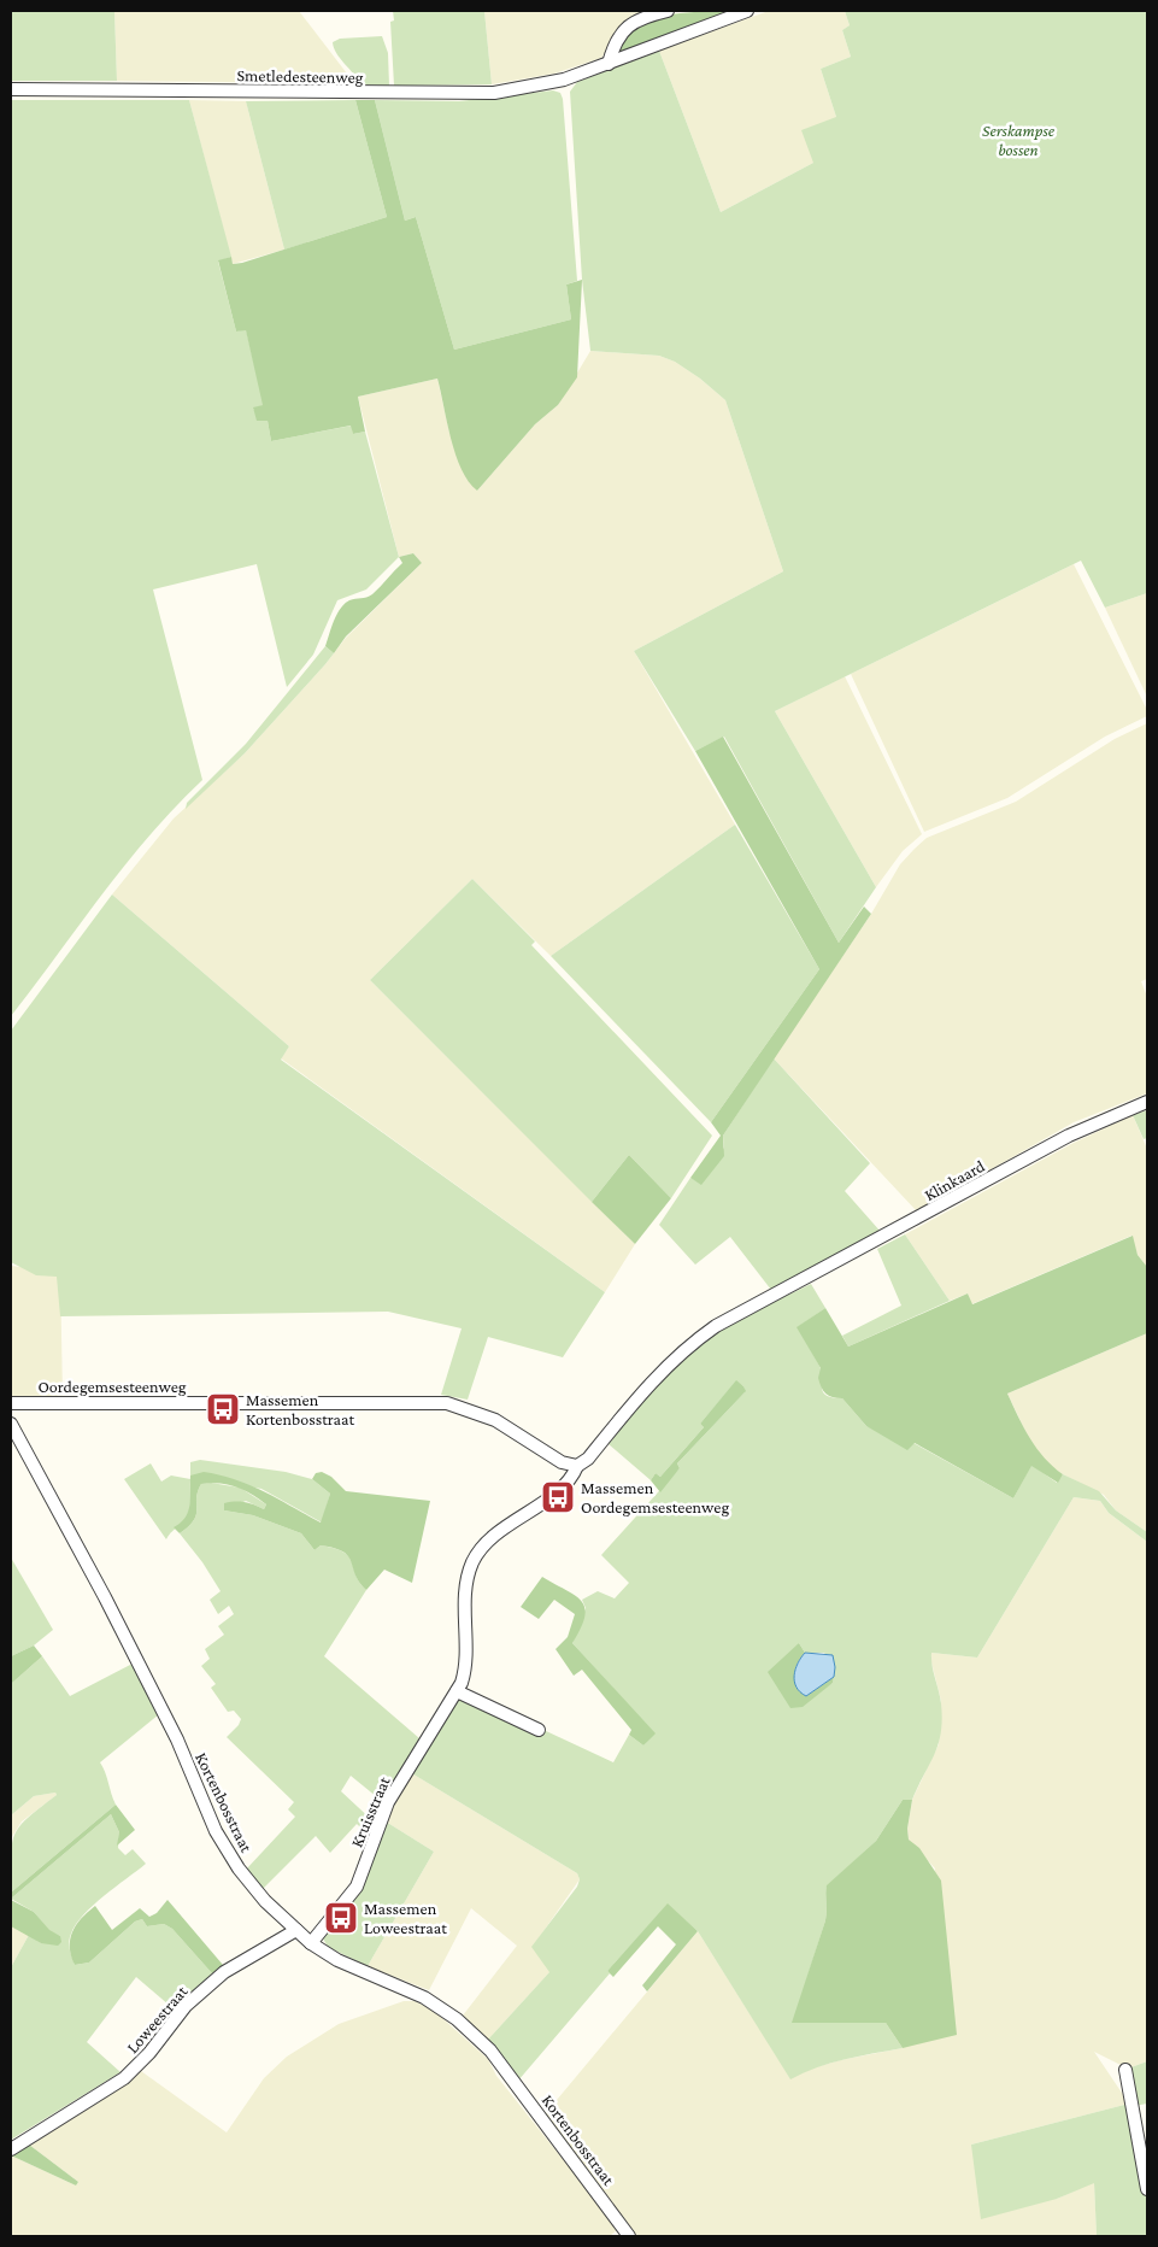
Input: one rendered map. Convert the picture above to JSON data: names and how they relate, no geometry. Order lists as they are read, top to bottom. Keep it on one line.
{"streets":{"street":["Smetledesteenweg","Klinkaard","Oordegemsesteenweg","Kortenbosstraat","Kruisstraat","Loweestraat"]},"crossings":[["Klinkaard","Oordegemsesteenweg"],["Klinkaard","Kruisstraat"],["Oordegemsesteenweg","Kruisstraat"],["Kortenbosstraat","Kruisstraat"],["Kortenbosstraat","Loweestraat"]],"parks":["Serskampse bossen"],"places":{"bus stop":["Massemen Kortenbosstraat","Massemen Oordegemsesteenweg","Massemen Loweestraat"]}}
